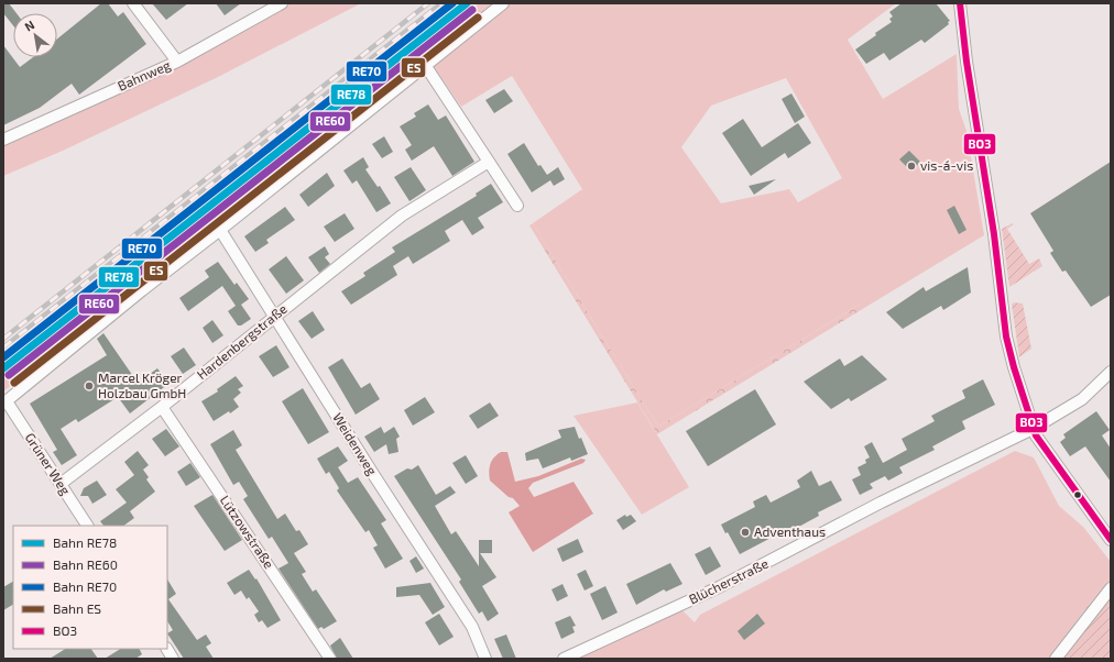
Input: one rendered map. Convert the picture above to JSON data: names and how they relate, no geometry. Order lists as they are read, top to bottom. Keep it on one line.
{"streets":{"street":["Bahnweg","Hardenbergstraße","Weidenweg","Grüner Weg","Lützowstraße","Blücherstraße"]},"crossings":[["Hardenbergstraße","Weidenweg"],["Hardenbergstraße","Grüner Weg"],["Hardenbergstraße","Lützowstraße"]],"places":["vis-á-vis","Marcel Kröger Holzbau GmbH","Adventhaus"],"lines":["rail line RE78","rail line RE70","transit line BO3","rail line RE60","rail line ES"],"legend":["Bahn RE78","Bahn RE60","Bahn RE70","Bahn ES","BO3"],"north":"top left"}
